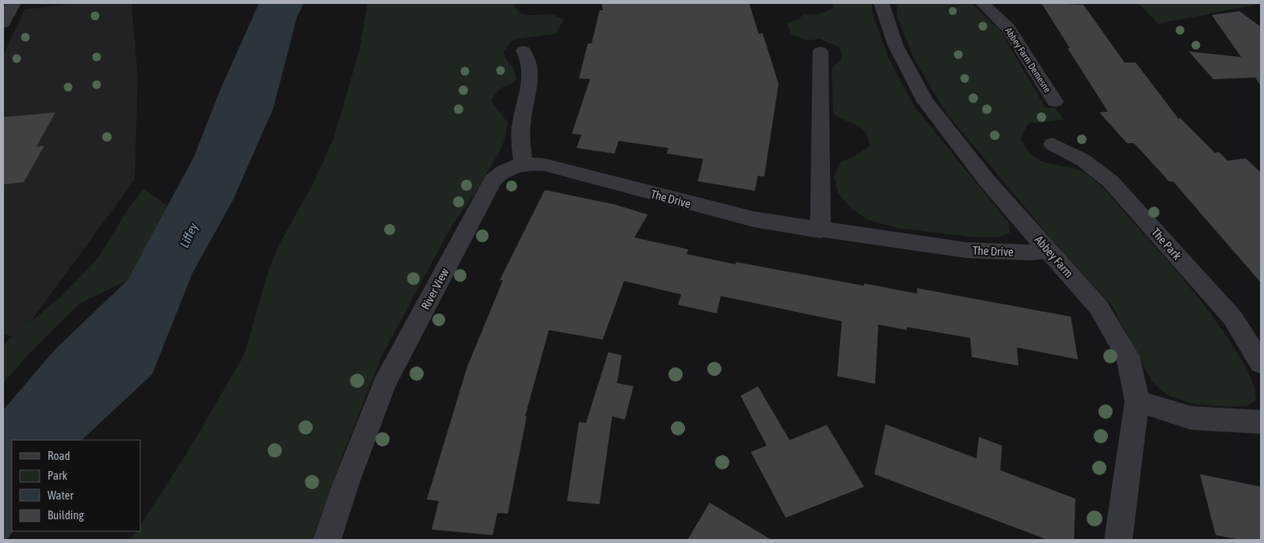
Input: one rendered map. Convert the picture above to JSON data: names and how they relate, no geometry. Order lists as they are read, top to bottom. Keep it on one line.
{"streets":{"street":["Abbey Farm Demesne","The Drive","The Park","Abbey Farm","River View"]},"crossings":[["The Drive","Abbey Farm"],["The Drive","River View"]],"water":["Liffey"],"legend":["Road","Park","Water","Building"]}
